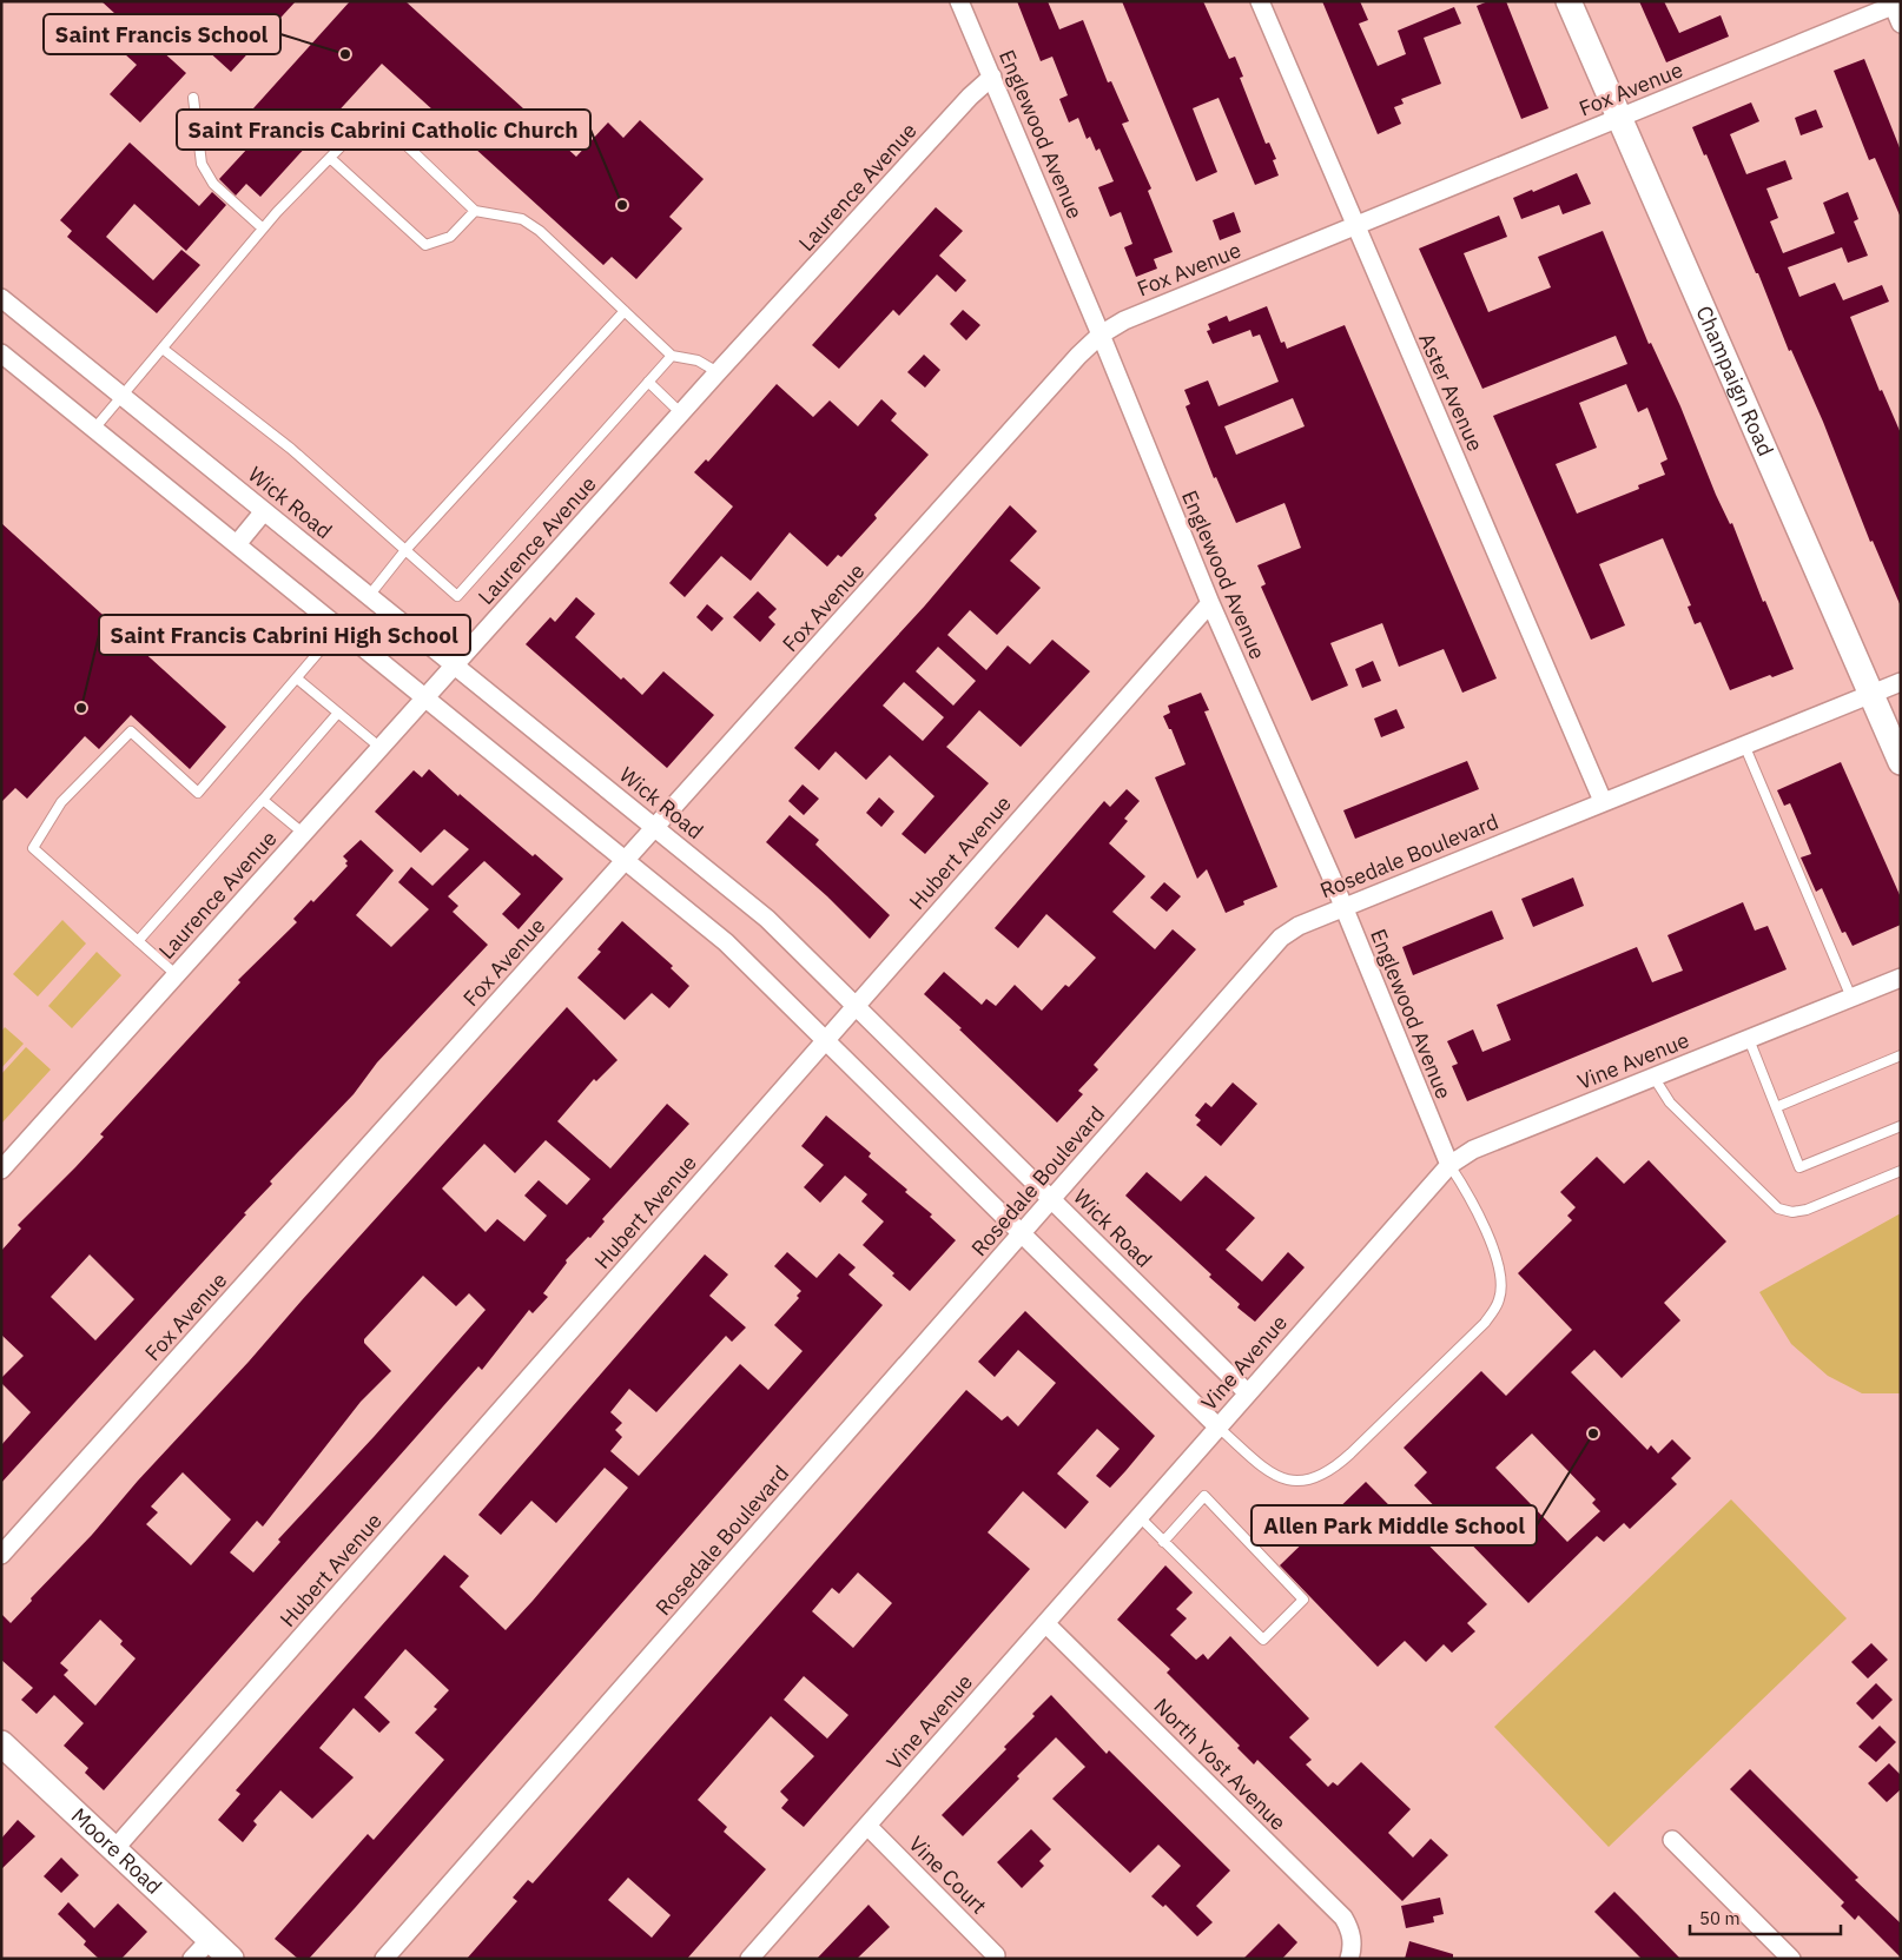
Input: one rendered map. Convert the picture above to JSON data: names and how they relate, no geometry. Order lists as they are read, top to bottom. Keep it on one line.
{"streets":{"street":["Fox Avenue","Englewood Avenue","Laurence Avenue","Champaign Road","Aster Avenue","Wick Road","Hubert Avenue","Rosedale Boulevard","Vine Avenue","North Yost Avenue","Moore Road","Vine Court"]},"crossings":[["Fox Avenue","Englewood Avenue"],["Fox Avenue","Champaign Road"],["Fox Avenue","Aster Avenue"],["Fox Avenue","Wick Road"],["Englewood Avenue","Laurence Avenue"],["Englewood Avenue","Hubert Avenue"],["Englewood Avenue","Rosedale Boulevard"],["Englewood Avenue","Vine Avenue"],["Laurence Avenue","Wick Road"],["Champaign Road","Rosedale Boulevard"],["Aster Avenue","Rosedale Boulevard"],["Wick Road","Hubert Avenue"],["Wick Road","Rosedale Boulevard"],["Wick Road","Vine Avenue"],["Hubert Avenue","Moore Road"],["Vine Avenue","North Yost Avenue"],["Vine Avenue","Vine Court"]],"places":["Saint Francis School","Saint Francis Cabrini Catholic Church","Saint Francis Cabrini High School","Allen Park Middle School"],"scale_bar":"50 m"}
